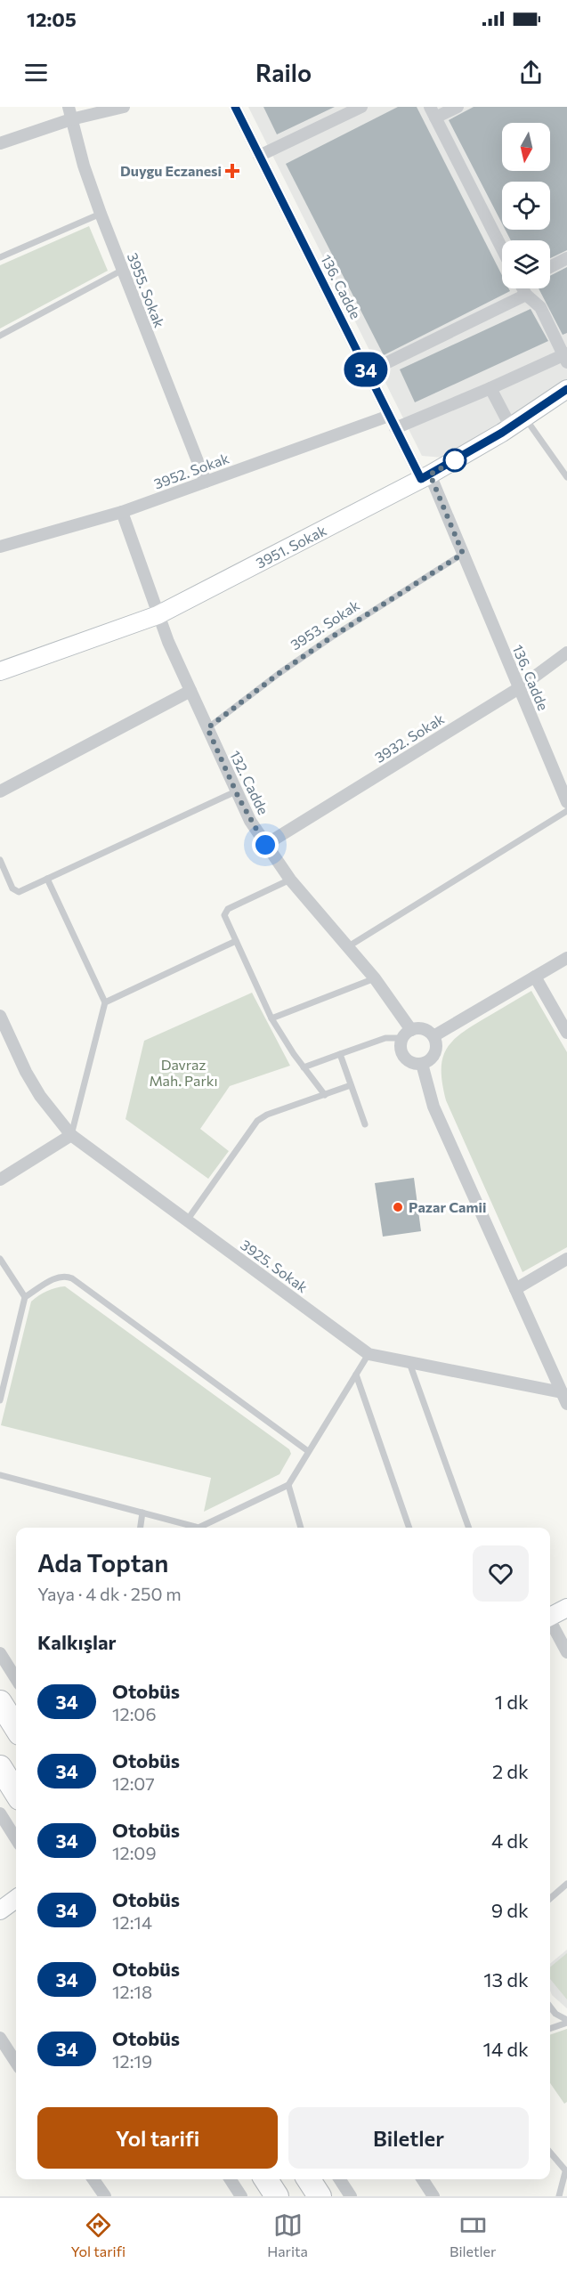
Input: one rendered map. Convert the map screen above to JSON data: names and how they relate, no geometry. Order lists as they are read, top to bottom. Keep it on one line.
{"streets":{"street":["136. Cadde","3955. Sokak","3952. Sokak","3951. Sokak","3932. Sokak","132. Cadde","3925. Sokak"],"lane":["3953. Sokak"]},"crossings":[["136. Cadde","3952. Sokak"],["136. Cadde","3951. Sokak"],["136. Cadde","3953. Sokak"],["136. Cadde","3932. Sokak"],["3955. Sokak","3952. Sokak"],["3952. Sokak","132. Cadde"],["3951. Sokak","132. Cadde"],["3953. Sokak","132. Cadde"],["3932. Sokak","132. Cadde"]],"parks":["Davraz Mah. Parkı"],"places":{"health":["Duygu Eczanesi"],"other":["Pazar Camii"]},"lines":["bus line 34"],"north":"bottom","page":{"status":"12:05","header":"Railo","on_map":"34","heading":[["Ada Toptan","Yaya · 4 dk · 250 m"],"Kalkışlar"],"list":[{"mark":"34","name":"Otobüs","note":"12:06","value":"1 dk"},{"mark":"34","name":"Otobüs","note":"12:07","value":"2 dk"},{"mark":"34","name":"Otobüs","note":"12:09","value":"4 dk"},{"mark":"34","name":"Otobüs","note":"12:14","value":"9 dk"},{"mark":"34","name":"Otobüs","note":"12:18","value":"13 dk"},{"mark":"34","name":"Otobüs","note":"12:19","value":"14 dk"}],"buttons":["Yol tarifi","Biletler"],"tabs":["Yol tarifi","Harita","Biletler"]}}
